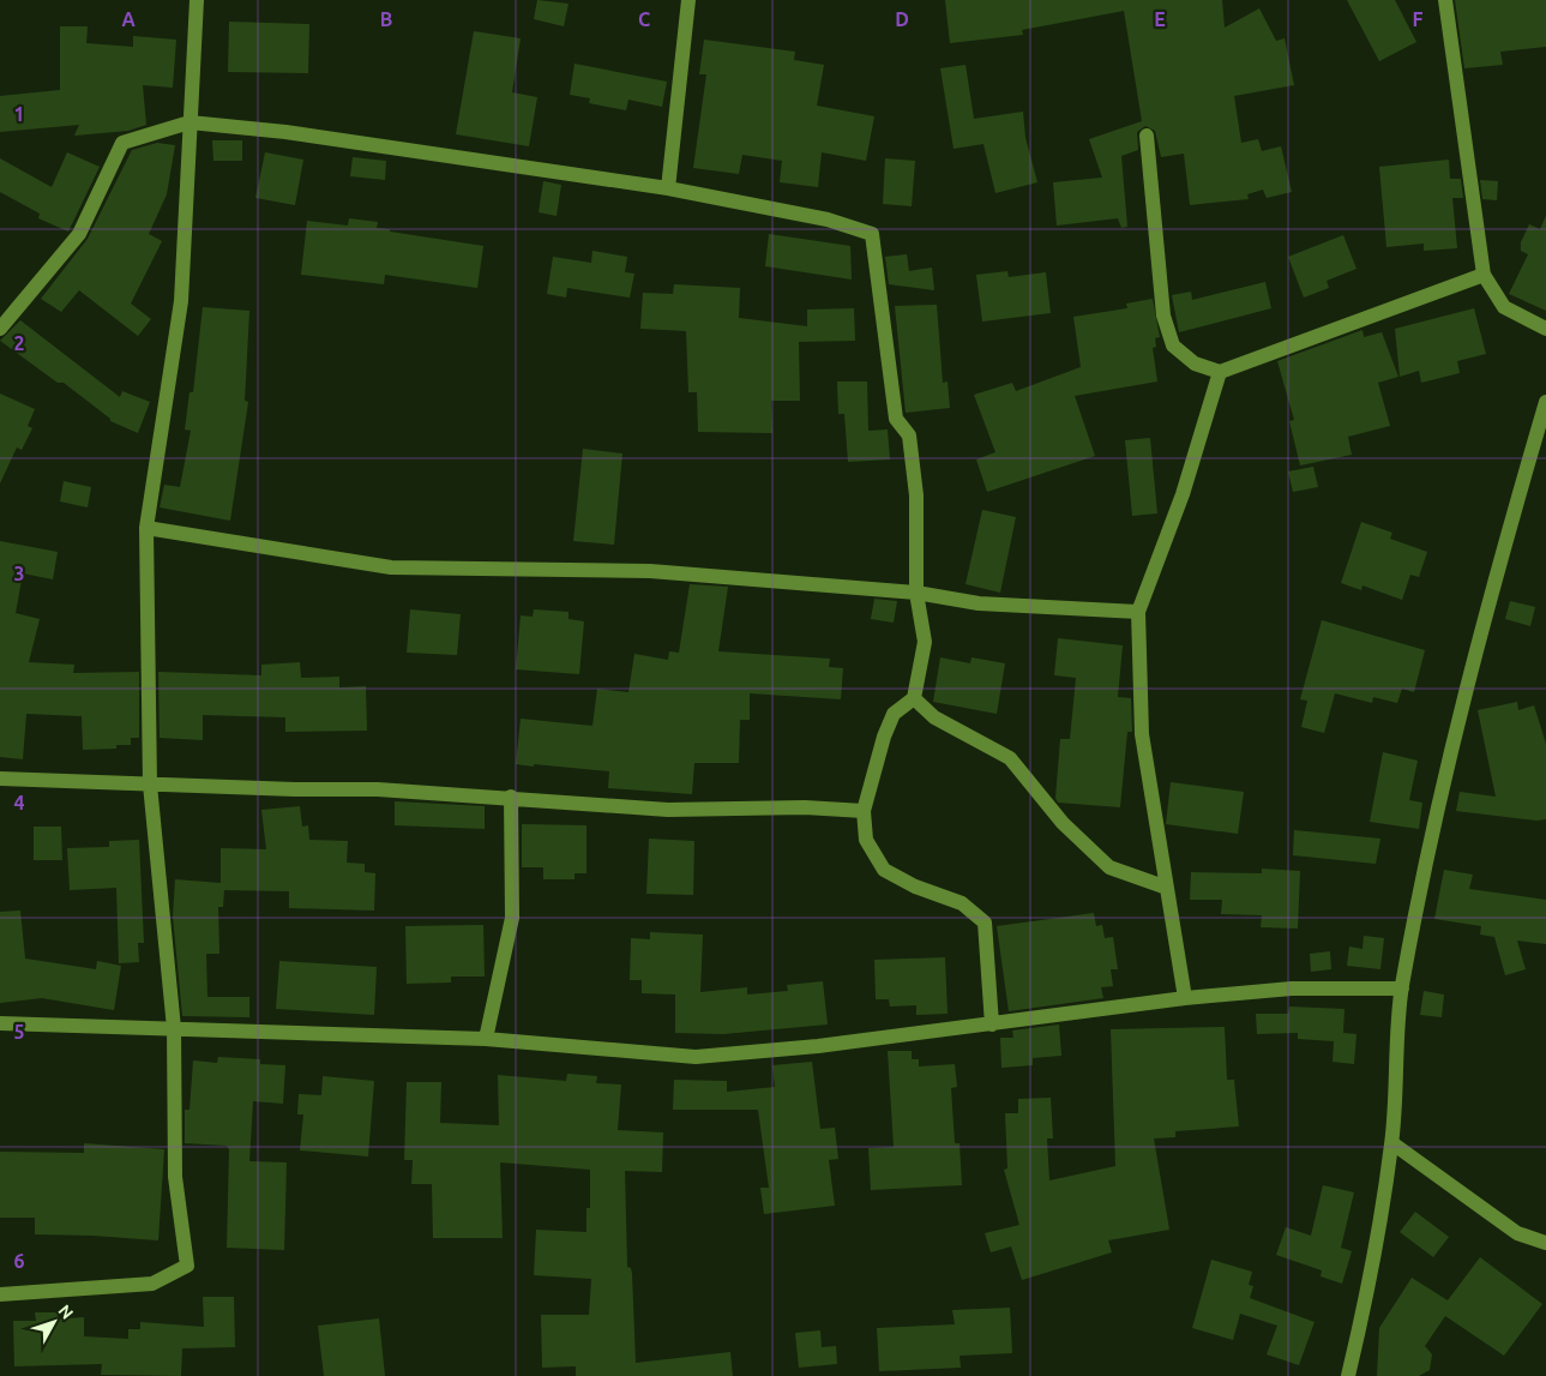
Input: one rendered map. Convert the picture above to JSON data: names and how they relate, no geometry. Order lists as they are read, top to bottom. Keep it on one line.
{"north":"top right","grid":{"columns":["A","B","C","D","E","F"],"rows":["1","2","3","4","5","6"]}}
